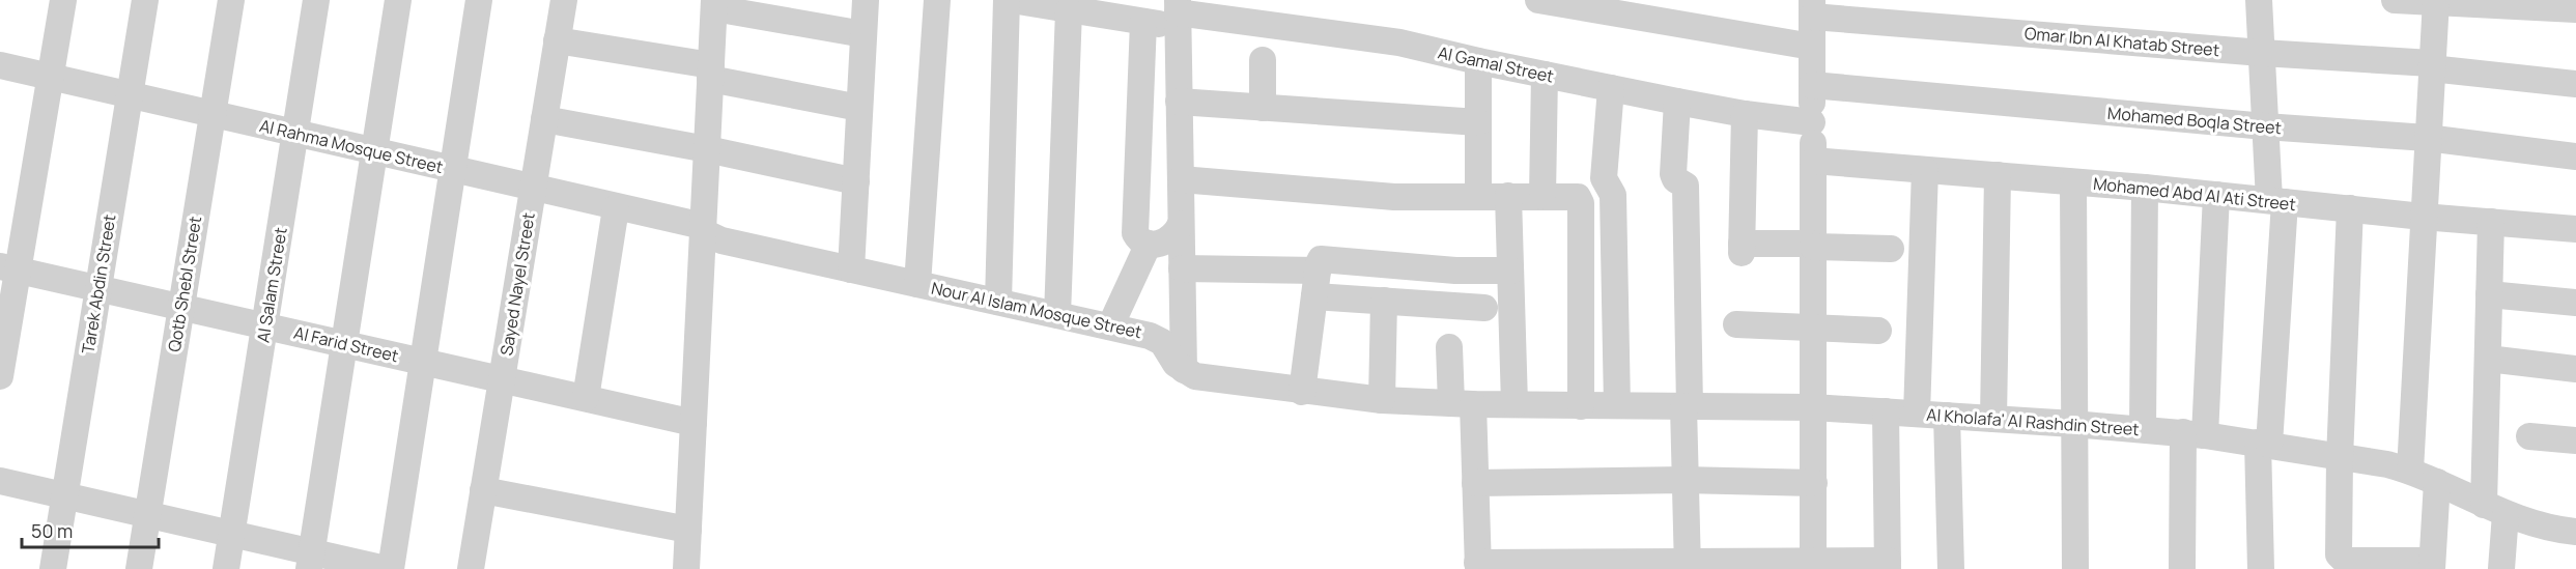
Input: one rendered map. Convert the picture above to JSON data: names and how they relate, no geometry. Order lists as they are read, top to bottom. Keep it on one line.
{"streets":{"street":["Omar Ibn Al Khatab Street","Al Gamal Street","Mohamed Boqla Street","Al Rahma Mosque Street","Mohamed Abd Al Ati Street","Tarek Abdin Street","Qotb Shebl Street","Sayed Nayel Street","Al Salam Street","Nour Al Islam Mosque Street","Al Farid Street","Al Kholafa' Al Rashdin Street"]},"crossings":[["Al Rahma Mosque Street","Tarek Abdin Street"],["Al Rahma Mosque Street","Qotb Shebl Street"],["Al Rahma Mosque Street","Sayed Nayel Street"],["Al Rahma Mosque Street","Al Salam Street"],["Al Rahma Mosque Street","Nour Al Islam Mosque Street"],["Tarek Abdin Street","Al Farid Street"],["Qotb Shebl Street","Al Farid Street"],["Sayed Nayel Street","Al Farid Street"],["Al Salam Street","Al Farid Street"]],"scale_bar":"50 m"}
